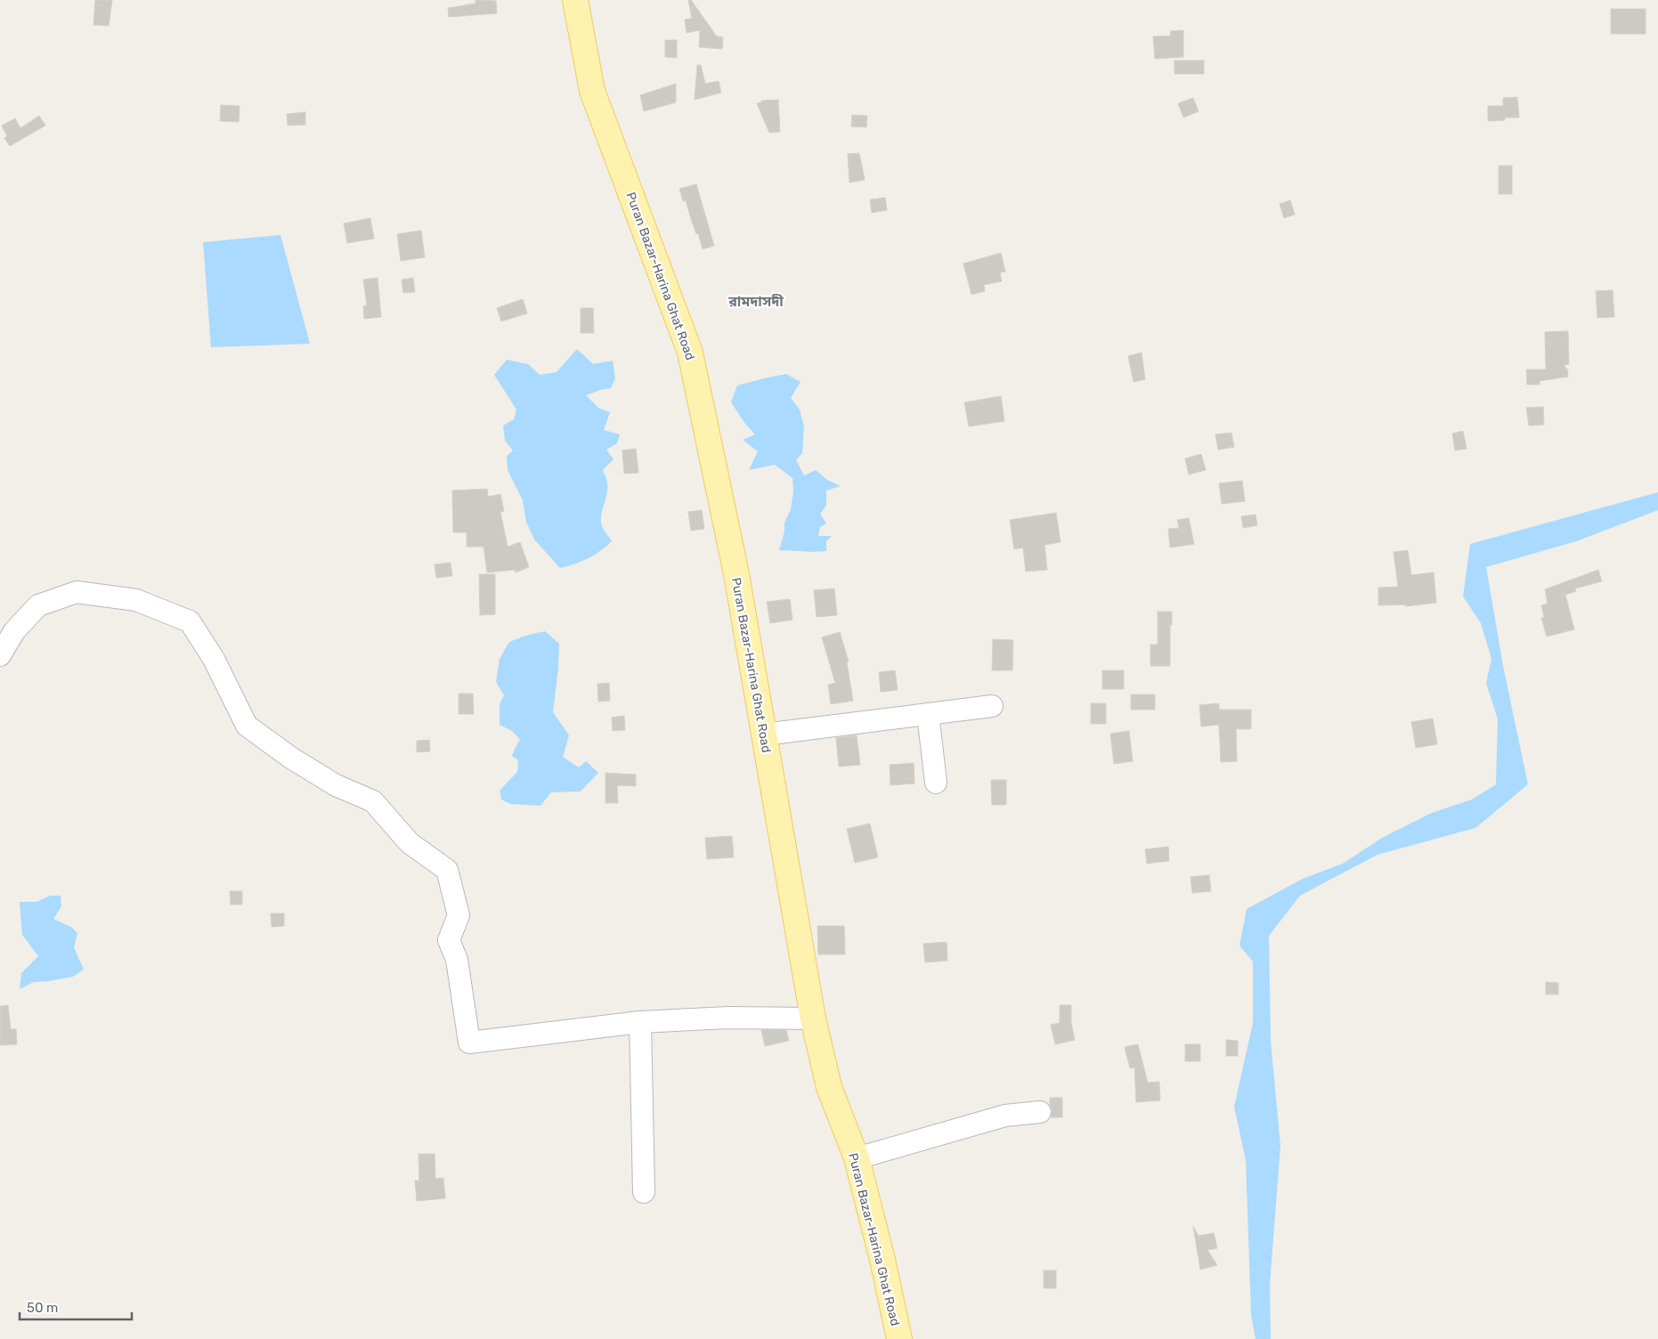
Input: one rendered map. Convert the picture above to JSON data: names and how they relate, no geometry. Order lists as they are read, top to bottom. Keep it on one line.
{"streets":{"main road":["Puran Bazar-Harina Ghat Road"]},"districts":["রামদাসদী"],"scale_bar":"50 m"}
